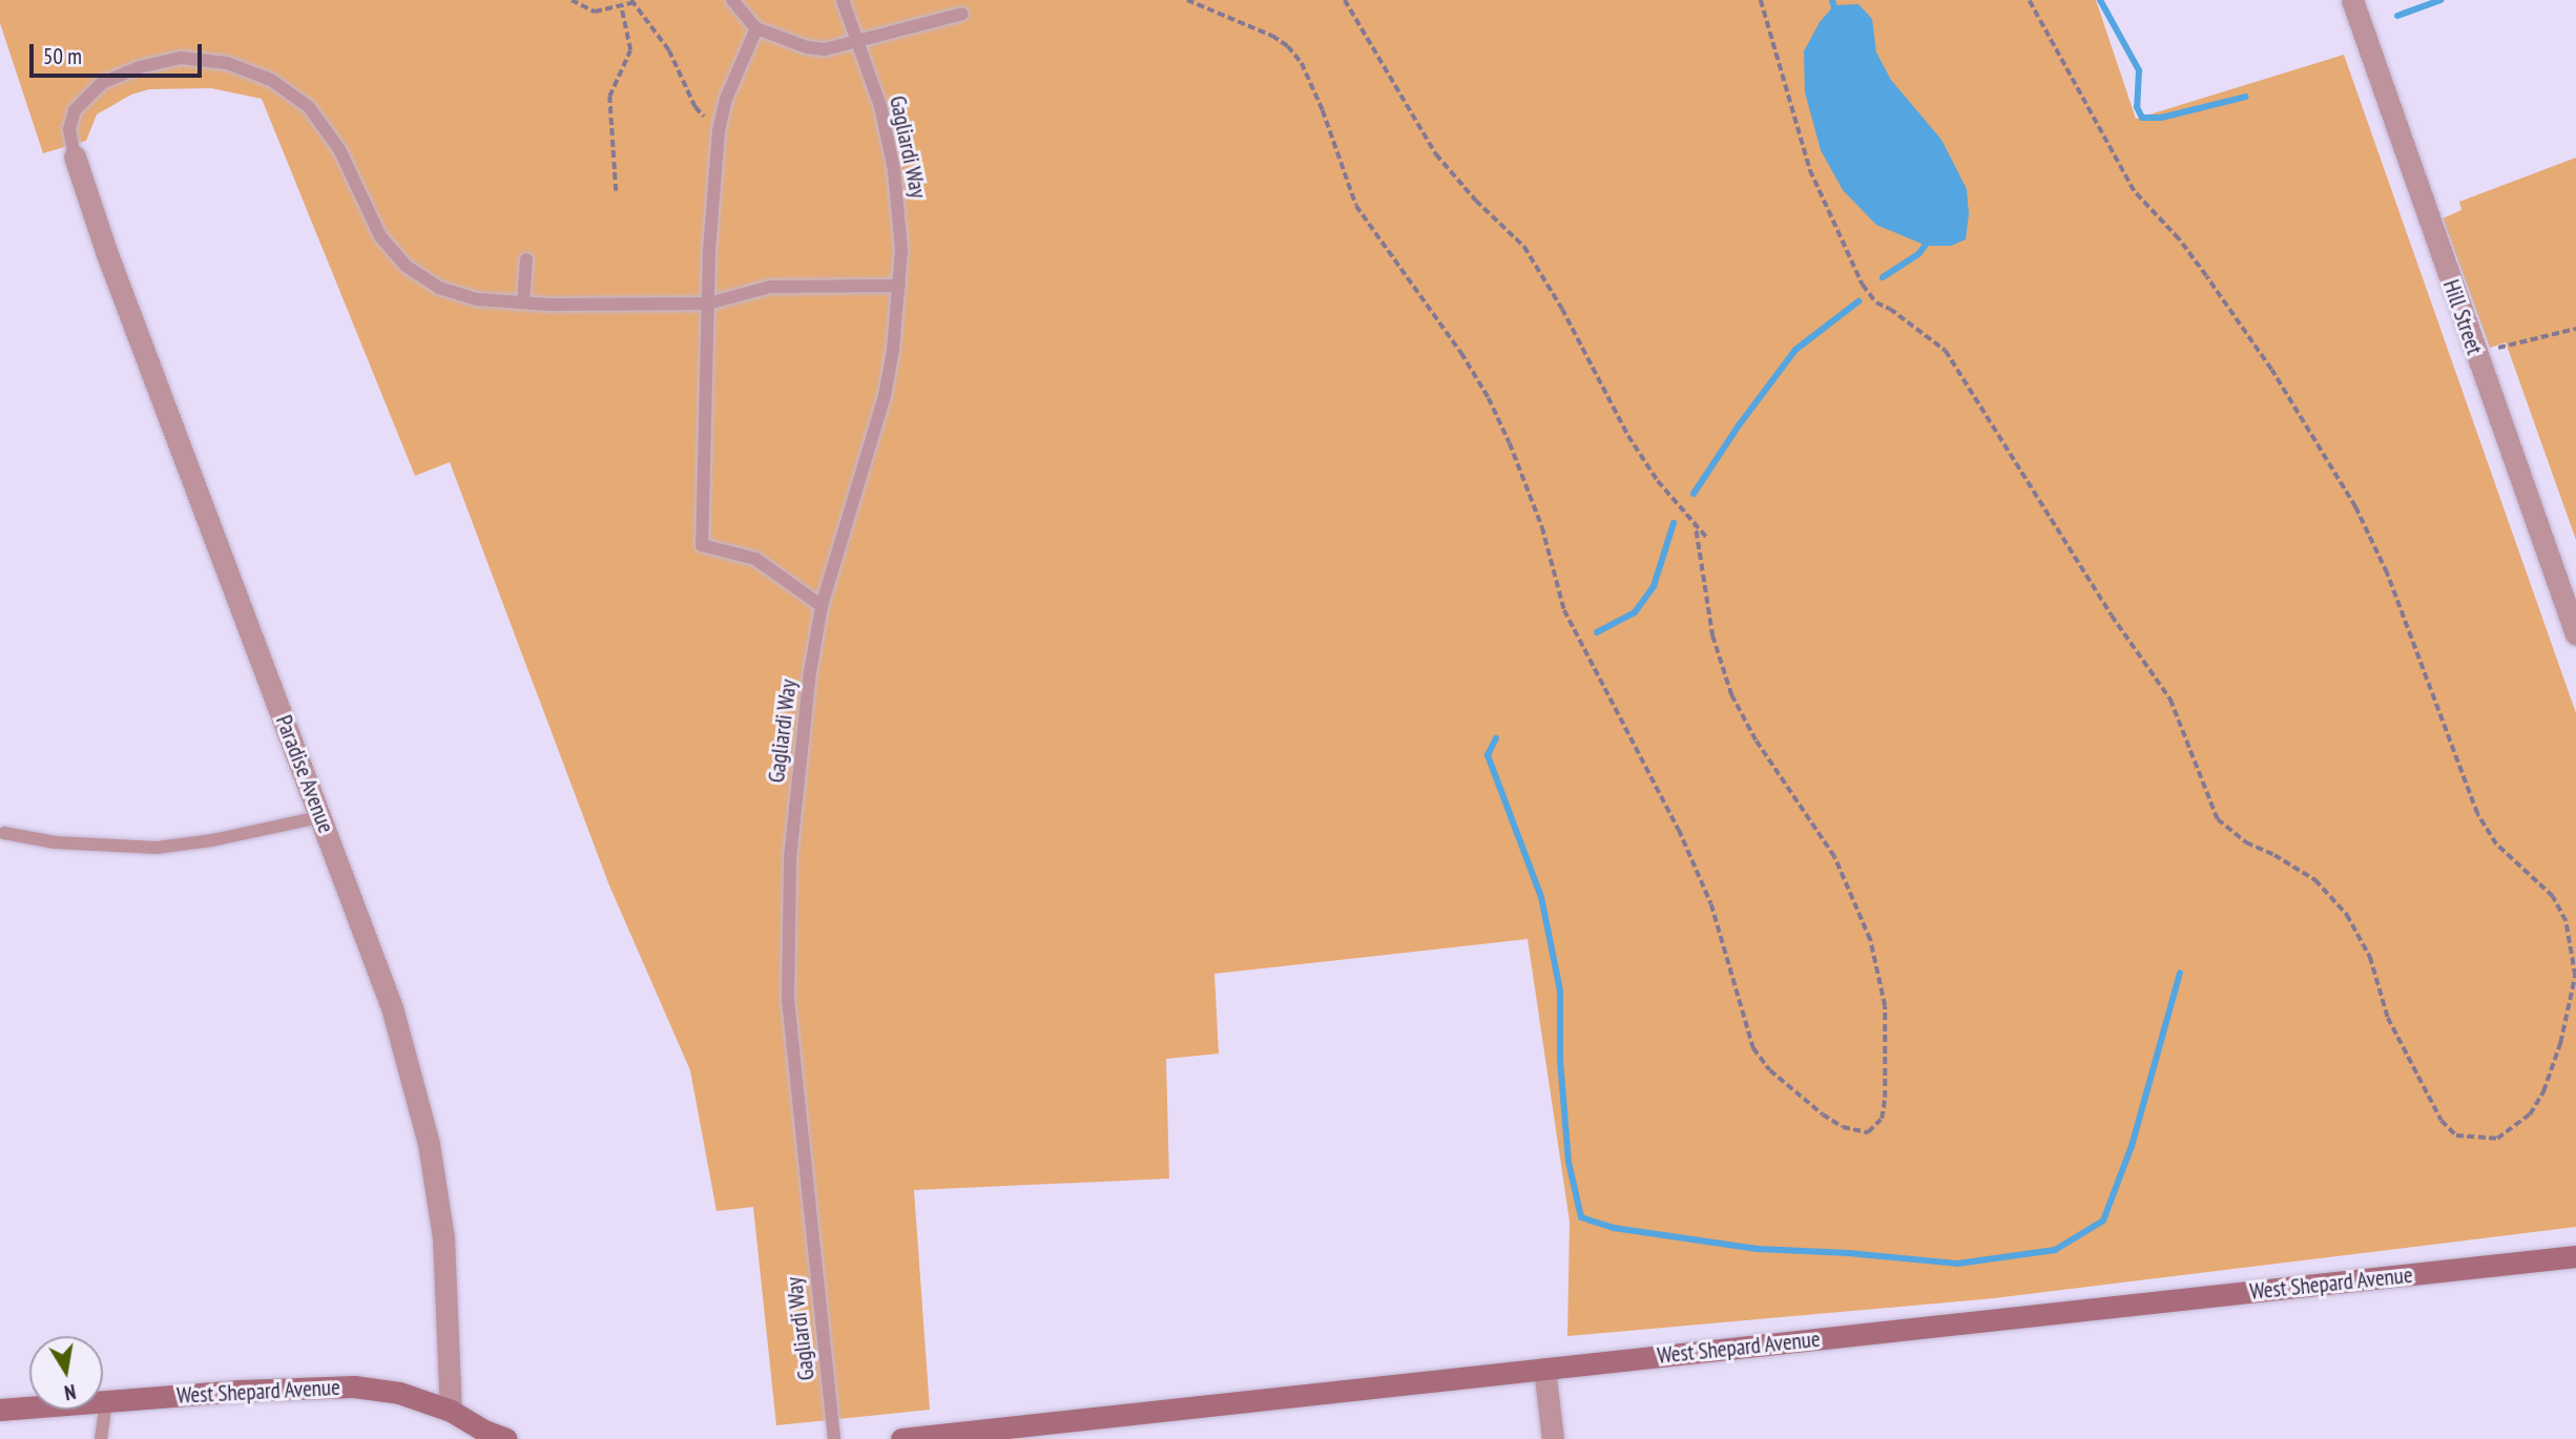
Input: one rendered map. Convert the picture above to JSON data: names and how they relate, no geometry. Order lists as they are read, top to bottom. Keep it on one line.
{"streets":{"street":["Hill Street","Paradise Avenue","West Shepard Avenue"],"lane":["Gagliardi Way"]},"crossings":[["Paradise Avenue","West Shepard Avenue"]],"scale_bar":"50 m","north":"bottom"}
